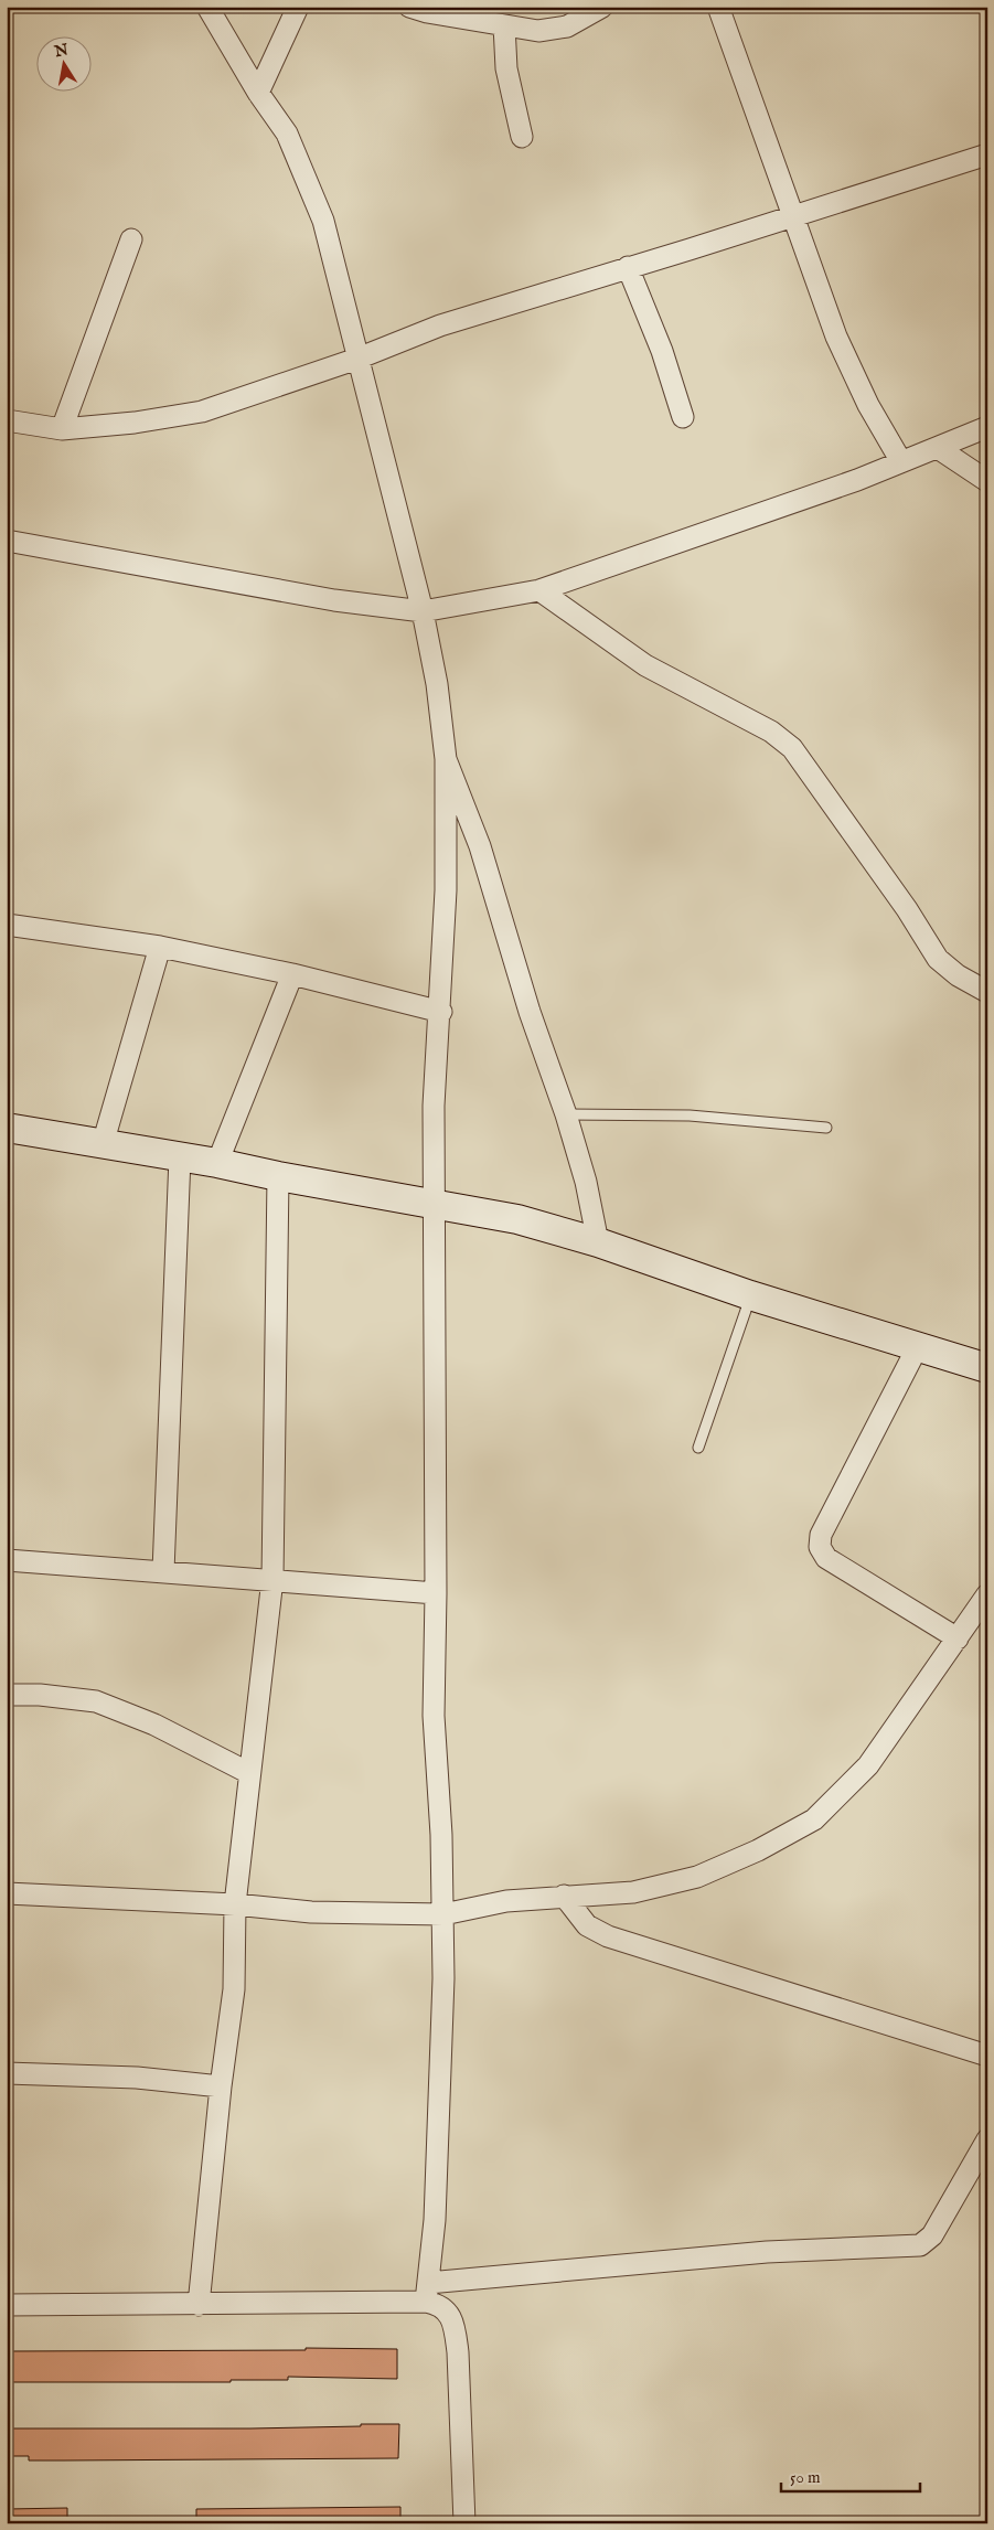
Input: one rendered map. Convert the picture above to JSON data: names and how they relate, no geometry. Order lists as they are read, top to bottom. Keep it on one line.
{"scale_bar":"50 m","north":"top"}
